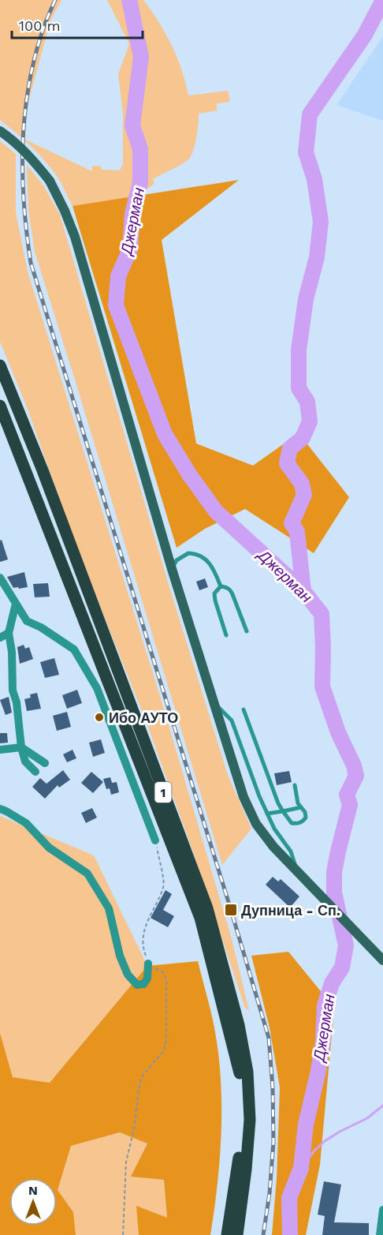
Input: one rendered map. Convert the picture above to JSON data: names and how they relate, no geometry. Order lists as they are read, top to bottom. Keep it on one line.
{"streets":{"main road":["1"]},"water":["Джерман"],"places":{"other":["Ибо АУТО"],"transit":["Дупница - Сп."]},"scale_bar":"100 m","north":"top"}
